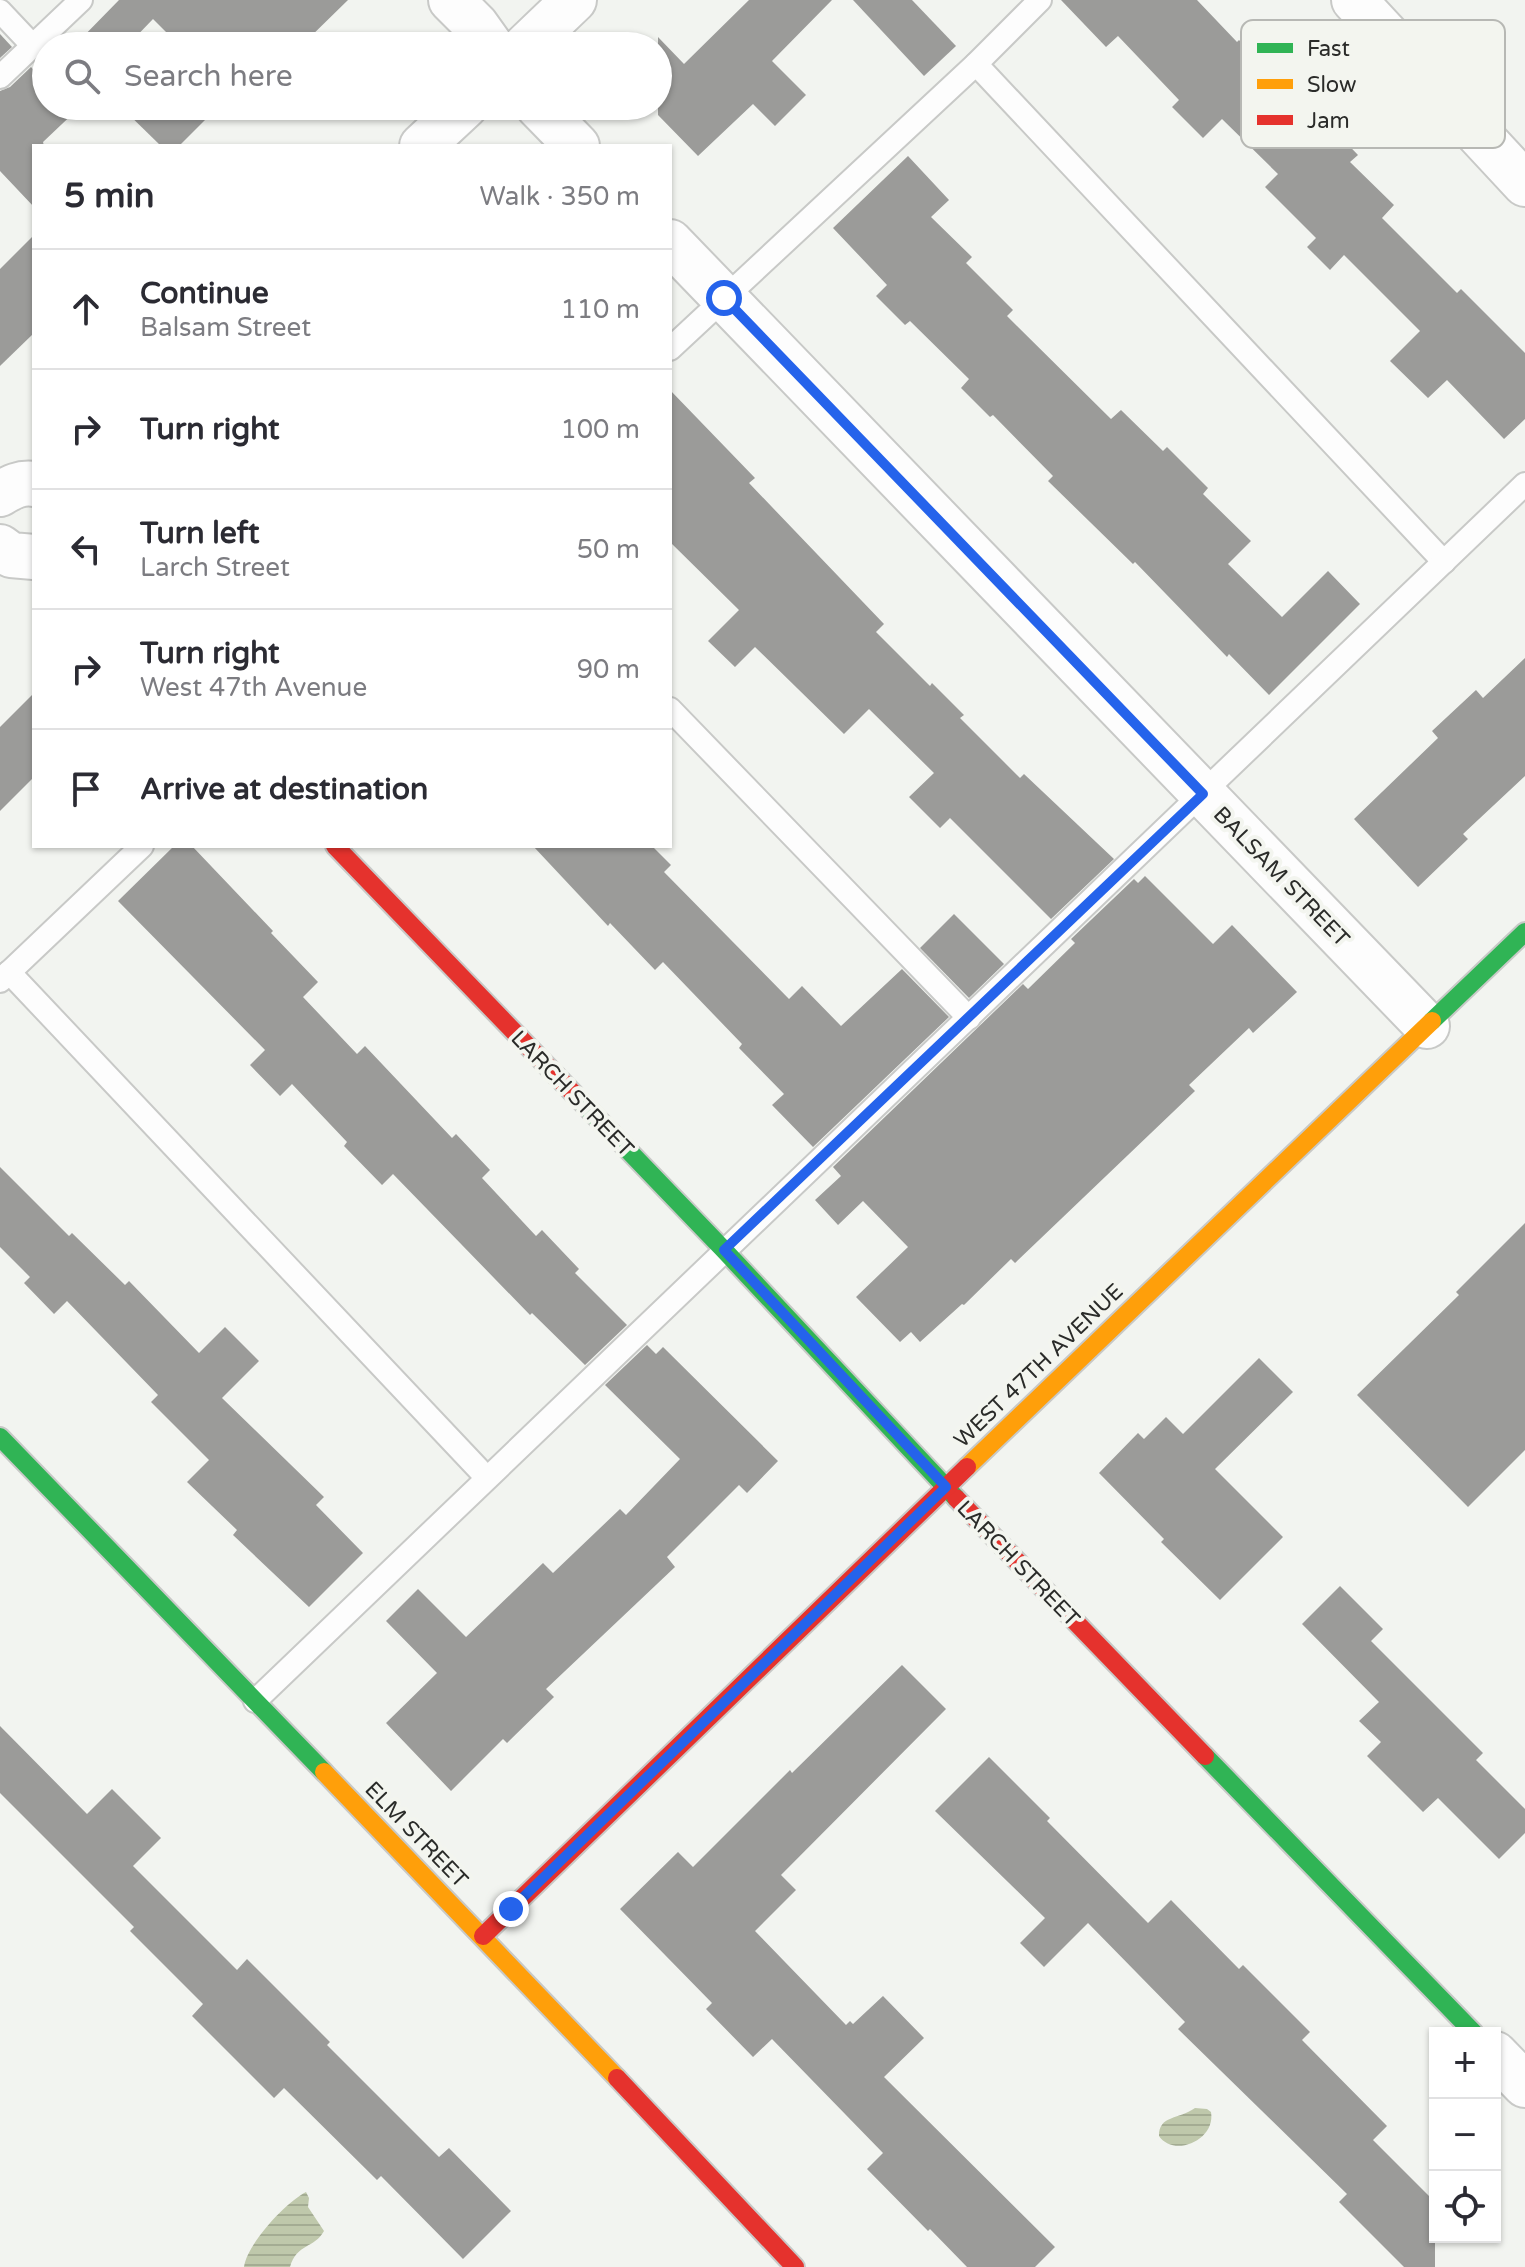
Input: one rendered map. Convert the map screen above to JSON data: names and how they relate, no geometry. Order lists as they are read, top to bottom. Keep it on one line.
{"streets":{"street":["BALSAM STREET","LARCH STREET","WEST 47TH AVENUE","ELM STREET"]},"crossings":[["BALSAM STREET","WEST 47TH AVENUE"],["LARCH STREET","WEST 47TH AVENUE"],["WEST 47TH AVENUE","ELM STREET"]],"legend":["Fast","Slow","Jam"],"page":{"search":"Search here","heading":["5 min","Walk · 350 m"],"list":[["Continue","Balsam Street","110 m"],["Turn right","100 m"],["Turn left","Larch Street","50 m"],["Turn right","West 47th Avenue","90 m"],"Arrive at destination"],"map_buttons":["+","−"]}}
